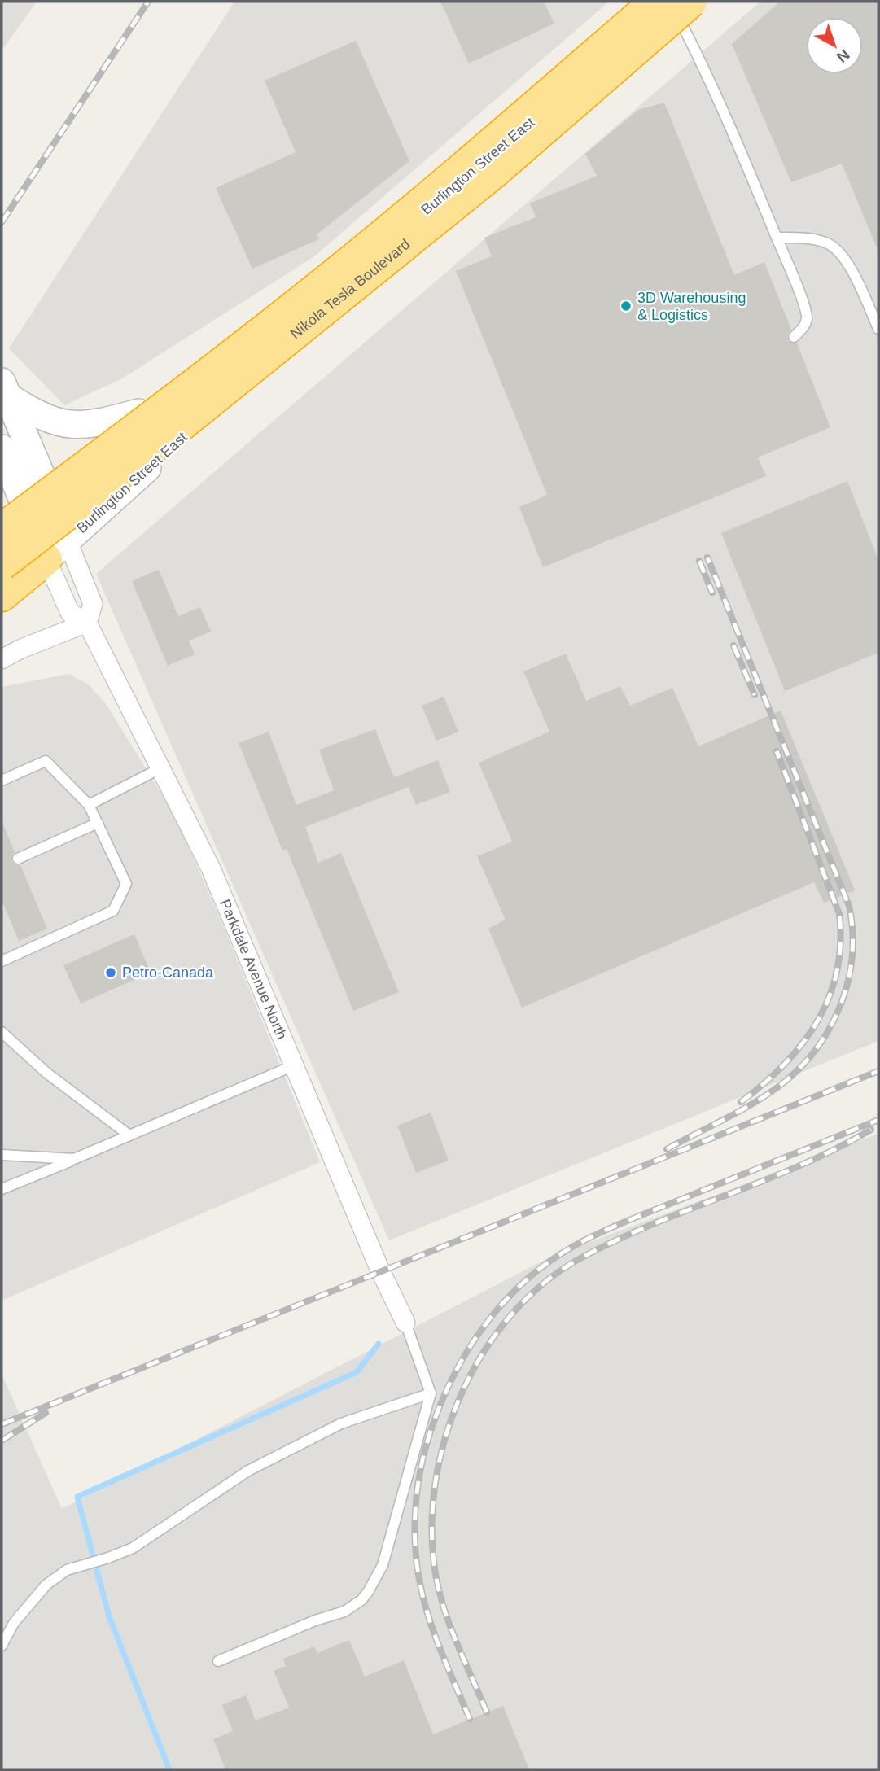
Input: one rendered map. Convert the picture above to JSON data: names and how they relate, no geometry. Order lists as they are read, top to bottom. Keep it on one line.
{"streets":{"highway":["Nikola Tesla Boulevard"],"main road":["Burlington Street East","Parkdale Avenue North"]},"crossings":[["Burlington Street East","Parkdale Avenue North"]],"places":["3D Warehousing & Logistics","Petro-Canada"],"north":"bottom right"}
